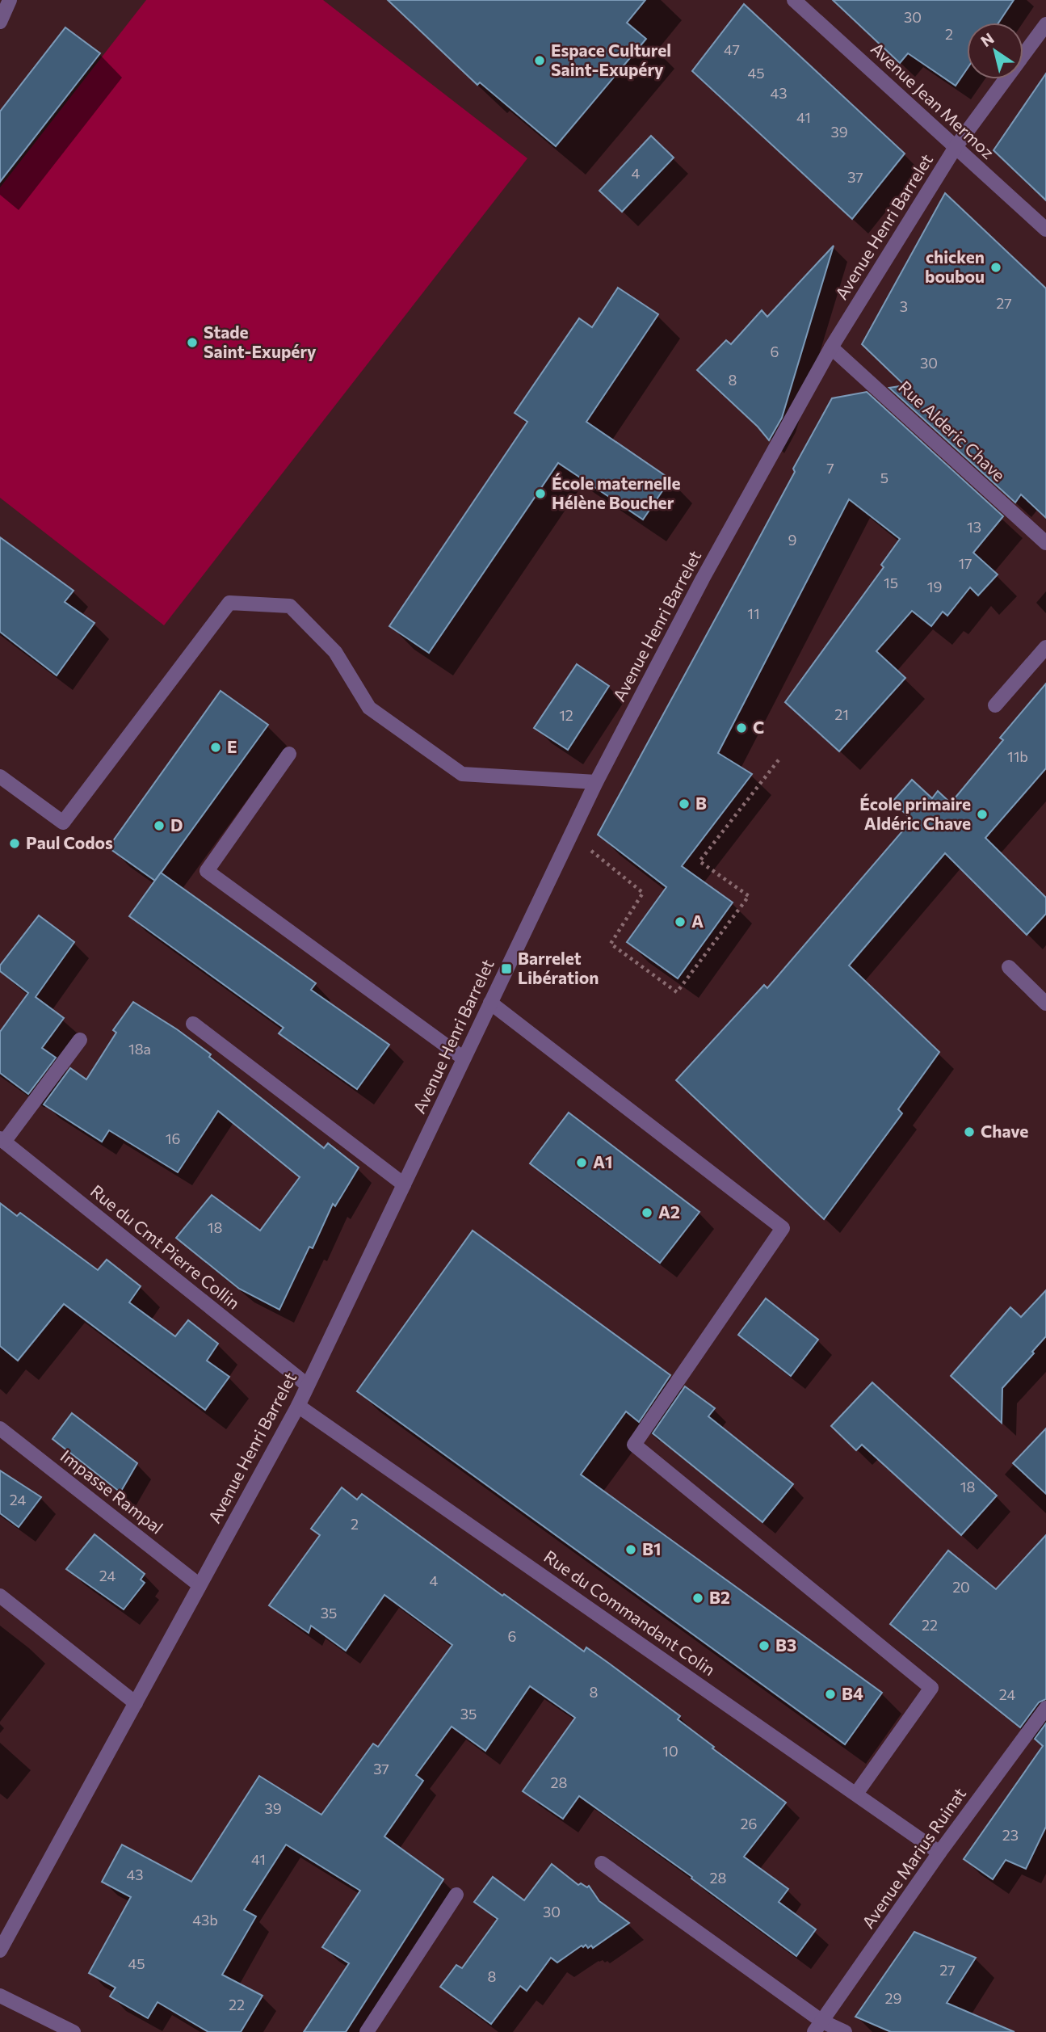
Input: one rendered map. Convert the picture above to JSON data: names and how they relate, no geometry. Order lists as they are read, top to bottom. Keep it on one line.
{"streets":{"street":["Avenue Jean Mermoz","Avenue Henri Barrelet","Rue Alderic Chave","Rue du Cmt Pierre Collin","Impasse Rampal","Rue du Commandant Colin","Avenue Marius Ruinat"]},"crossings":[["Avenue Jean Mermoz","Avenue Henri Barrelet"],["Avenue Henri Barrelet","Rue Alderic Chave"],["Avenue Henri Barrelet","Rue du Cmt Pierre Collin"],["Avenue Henri Barrelet","Impasse Rampal"],["Avenue Henri Barrelet","Rue du Commandant Colin"],["Rue du Commandant Colin","Avenue Marius Ruinat"]],"places":{"other":["Espace Culturel Saint-Exupéry","chicken boubou","Stade Saint-Exupéry","École maternelle Hélène Boucher","C","E","B","École primaire Aldéric Chave","D","Paul Codos","A","Chave","A1","A2","B1","B2","B3","B4"],"transit":["Barrelet Libération"]},"house_numbers":["30","2","47","45","43","41","39","4","37","27","3","6","30","8","7","5","13","9","17","15","19","11","21","12","11b","18a","16","18","18","24","2","24","4","20","35","22","6","8","24","35","10","37","28","39","26","23","41","43","28","30","43b","45","27","8","29","22"],"north":"top left"}
